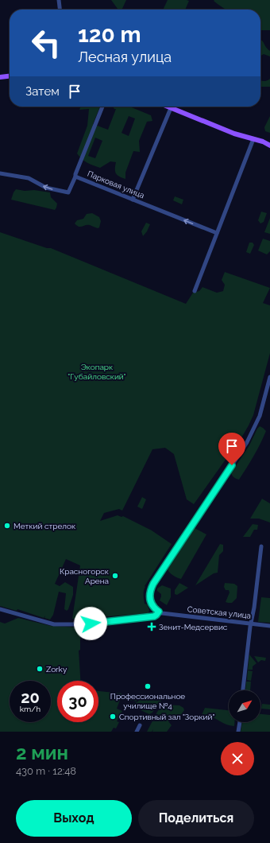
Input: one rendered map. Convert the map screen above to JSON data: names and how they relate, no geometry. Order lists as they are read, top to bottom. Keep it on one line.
{"streets":{"street":["Парковая улица","Советская улица"]},"one_way":["Парковая улица"],"parks":["Экопарк \"Губайловский\""],"places":{"other":["Меткий стрелок","Красногорск Арена","Zorky","Профессиональное училище №4","Спортивный зал \"Зоркий\""],"health":["Зенит-Медсервис"]},"north":"top right","page":{"turn":["120 m","Лесная улица"],"then":"Затем","speed":"20 km/h","limit":"30","heading":["2 мин","430 m · 12:48"],"buttons":["Выход","Поделиться"]}}
